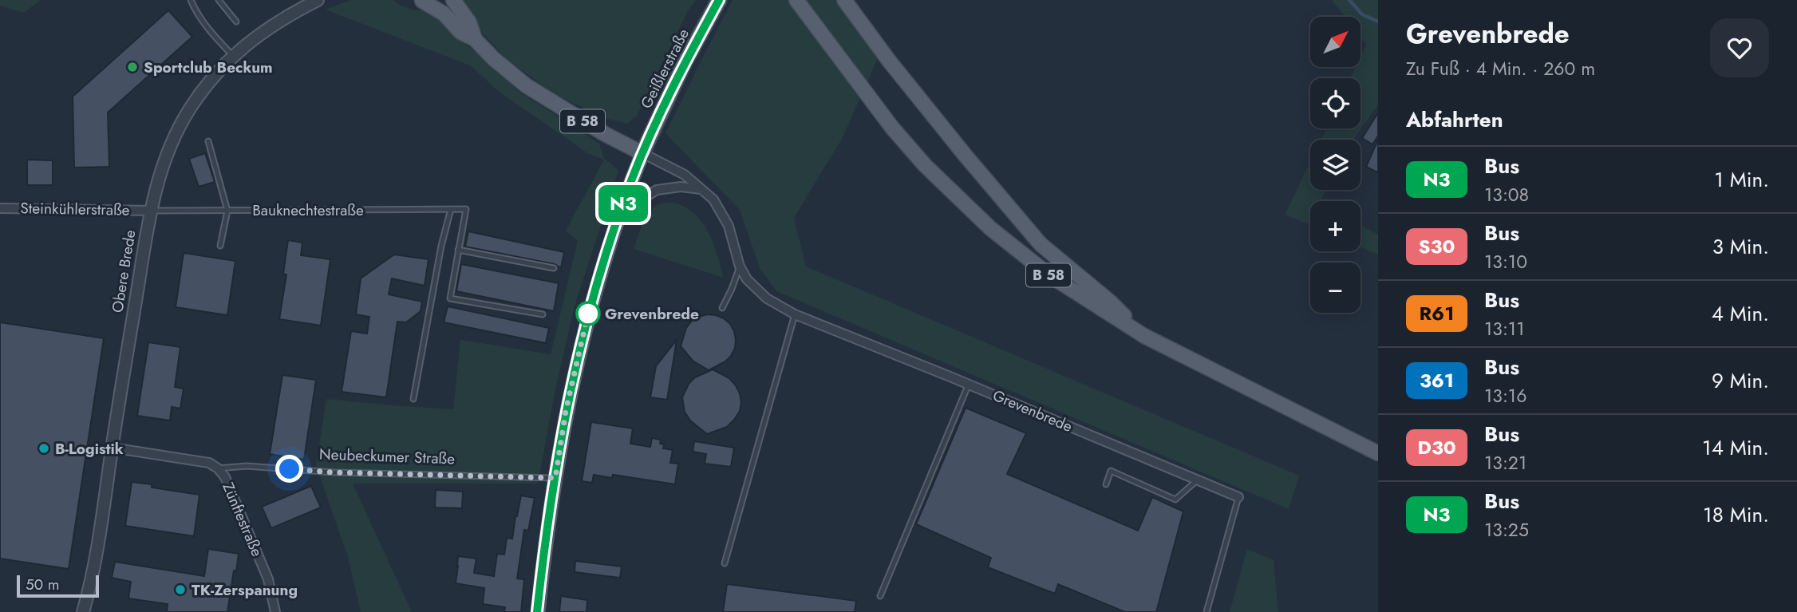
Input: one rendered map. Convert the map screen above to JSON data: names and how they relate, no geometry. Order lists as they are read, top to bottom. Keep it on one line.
{"streets":{"main road":["Geißlerstraße","B 58"],"street":["Steinkühlerstraße","Obere Brede","Grevenbrede","Zünftestraße"],"lane":["Bauknechtestraße","Neubeckumer Straße"]},"crossings":[["Geißlerstraße","B 58"],["Geißlerstraße","Grevenbrede"],["B 58","Grevenbrede"],["Steinkühlerstraße","Bauknechtestraße"],["Steinkühlerstraße","Obere Brede"],["Bauknechtestraße","Obere Brede"],["Obere Brede","Zünftestraße"],["Neubeckumer Straße","Zünftestraße"]],"places":["Sportclub Beckum","Grevenbrede","B-Logistik","TK-Zerspanung"],"lines":["bus line N3"],"scale_bar":"50 m","north":"top right","page":{"on_map":"N3","heading":[["Grevenbrede","Zu Fuß · 4 Min. · 260 m"],"Abfahrten"],"map_buttons":["+","−"],"list":[{"mark":"N3","name":"Bus","note":"13:08","value":"1 Min."},{"mark":"S30","name":"Bus","note":"13:10","value":"3 Min."},{"mark":"R61","name":"Bus","note":"13:11","value":"4 Min."},{"mark":"361","name":"Bus","note":"13:16","value":"9 Min."},{"mark":"D30","name":"Bus","note":"13:21","value":"14 Min."},{"mark":"N3","name":"Bus","note":"13:25","value":"18 Min."}],"scale":"50 m"}}
